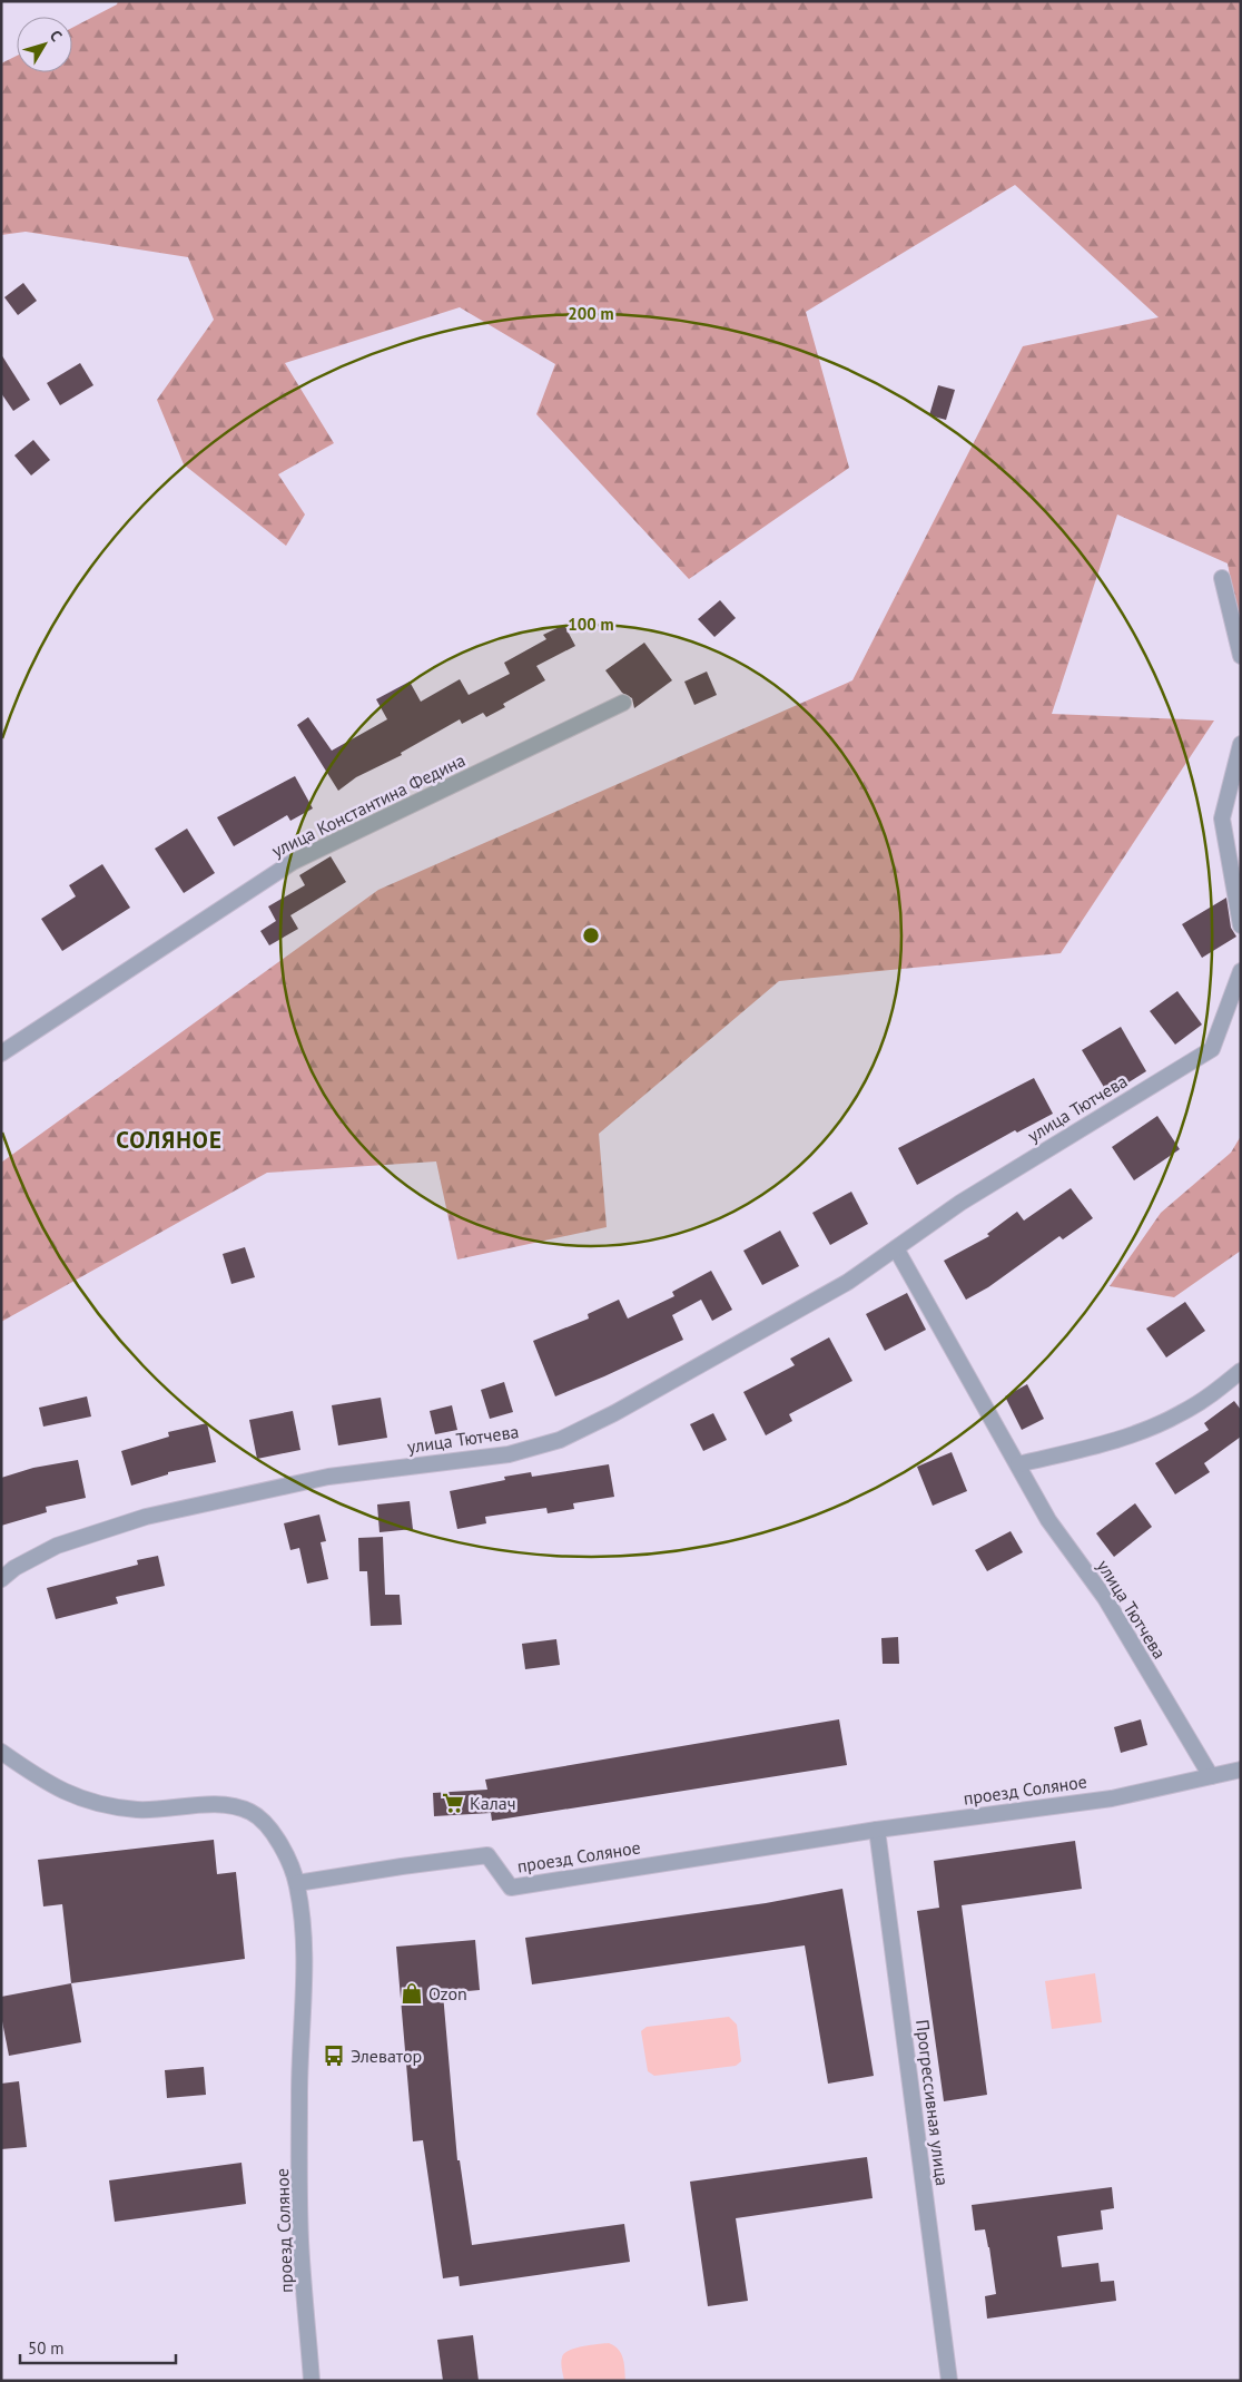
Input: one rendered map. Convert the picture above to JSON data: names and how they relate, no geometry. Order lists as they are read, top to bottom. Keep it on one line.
{"streets":{"street":["улица Константина Федина","улица Тютчева","проезд Соляное","Прогрессивная улица"]},"crossings":[["улица Тютчева","проезд Соляное"],["проезд Соляное","Прогрессивная улица"]],"districts":["СОЛЯНОЕ"],"places":{"supermarket":["Калач"],"shop":["Ozon"],"bus stop":["Элеватор"]},"scale_bar":"50 m","north":"top right","rings":["200 m","100 m"]}
